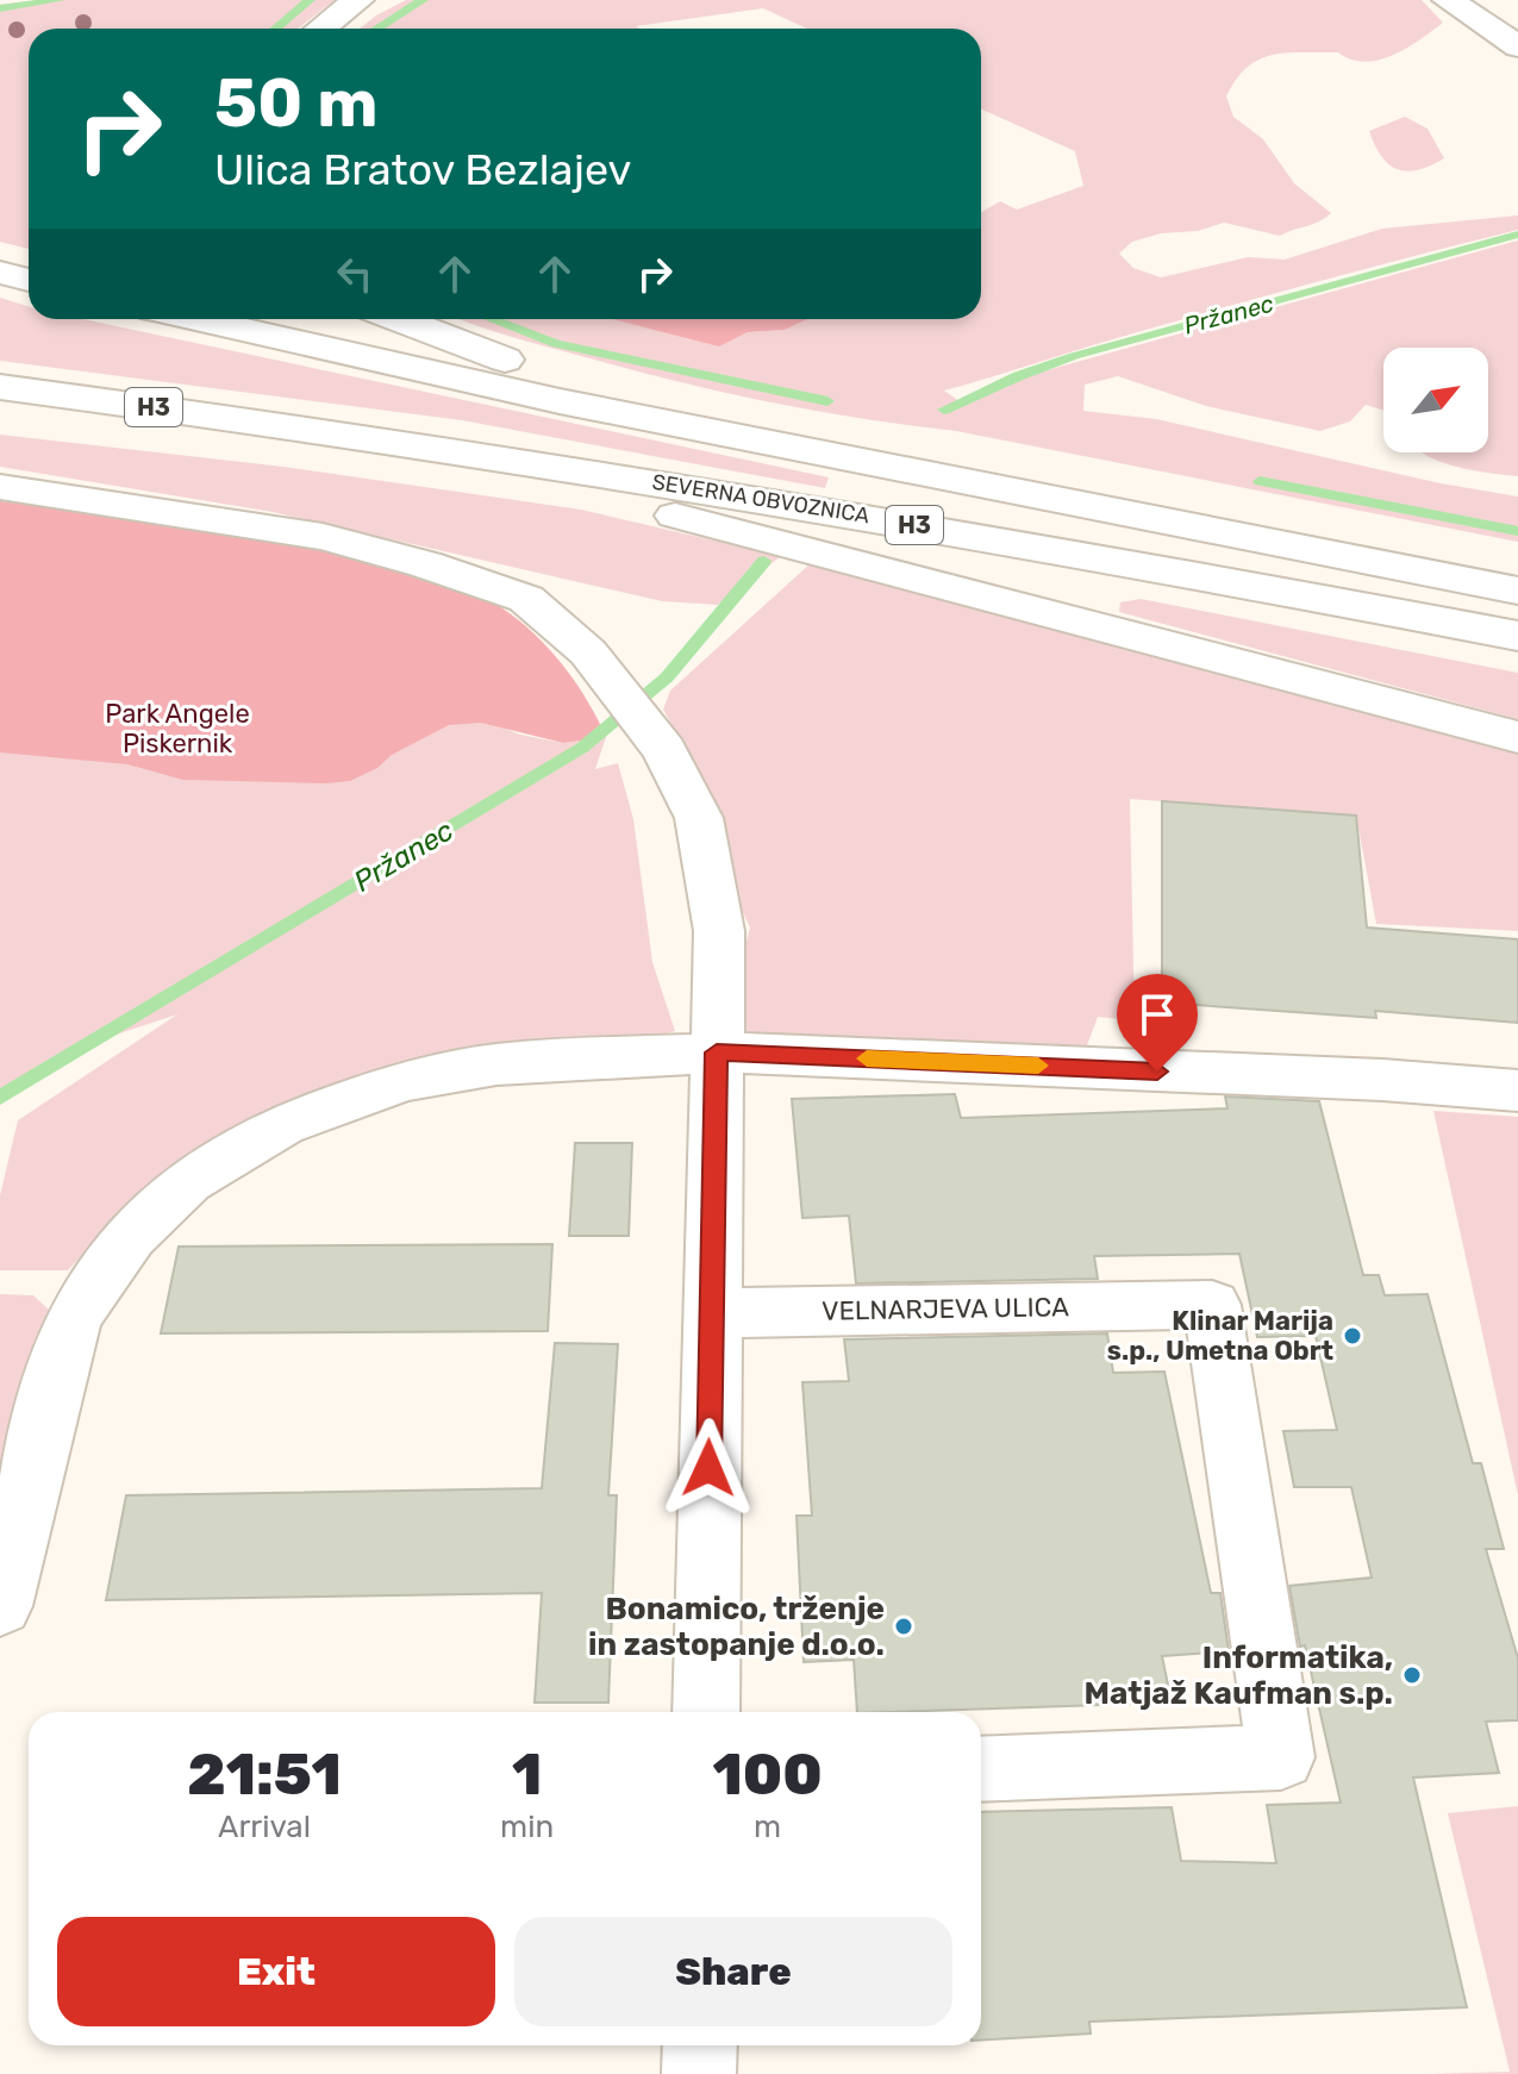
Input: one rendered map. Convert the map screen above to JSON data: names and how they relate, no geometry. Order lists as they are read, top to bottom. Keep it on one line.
{"streets":{"main road":["H3","SEVERNA OBVOZNICA","VELNARJEVA ULICA"]},"water":["Pržanec"],"parks":["Park Angele Piskernik"],"places":["Klinar Marija s.p., Umetna Obrt","Bonamico, trženje in zastopanje d.o.o.","Informatika, Matjaž Kaufman s.p."],"north":"top right","page":{"turn":["50 m","Ulica Bratov Bezlajev"],"eta":["21:51","Arrival","1","min","100","m"],"buttons":["Exit","Share"]}}
